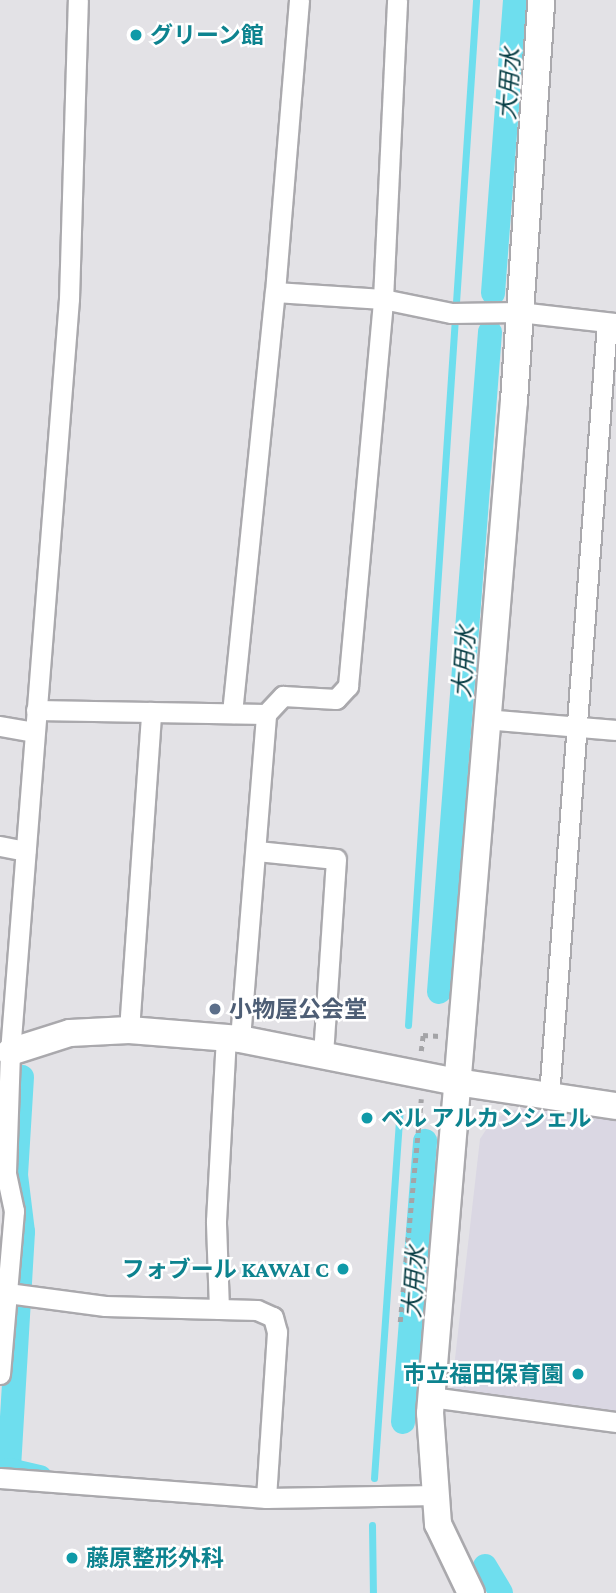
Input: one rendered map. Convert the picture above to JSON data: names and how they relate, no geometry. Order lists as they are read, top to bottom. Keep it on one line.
{"water":["大用水"],"places":["グリーン館","小物屋公会堂","ベル アルカンシェル","フォブール KAWAI C","市立福田保育園","藤原整形外科"]}
